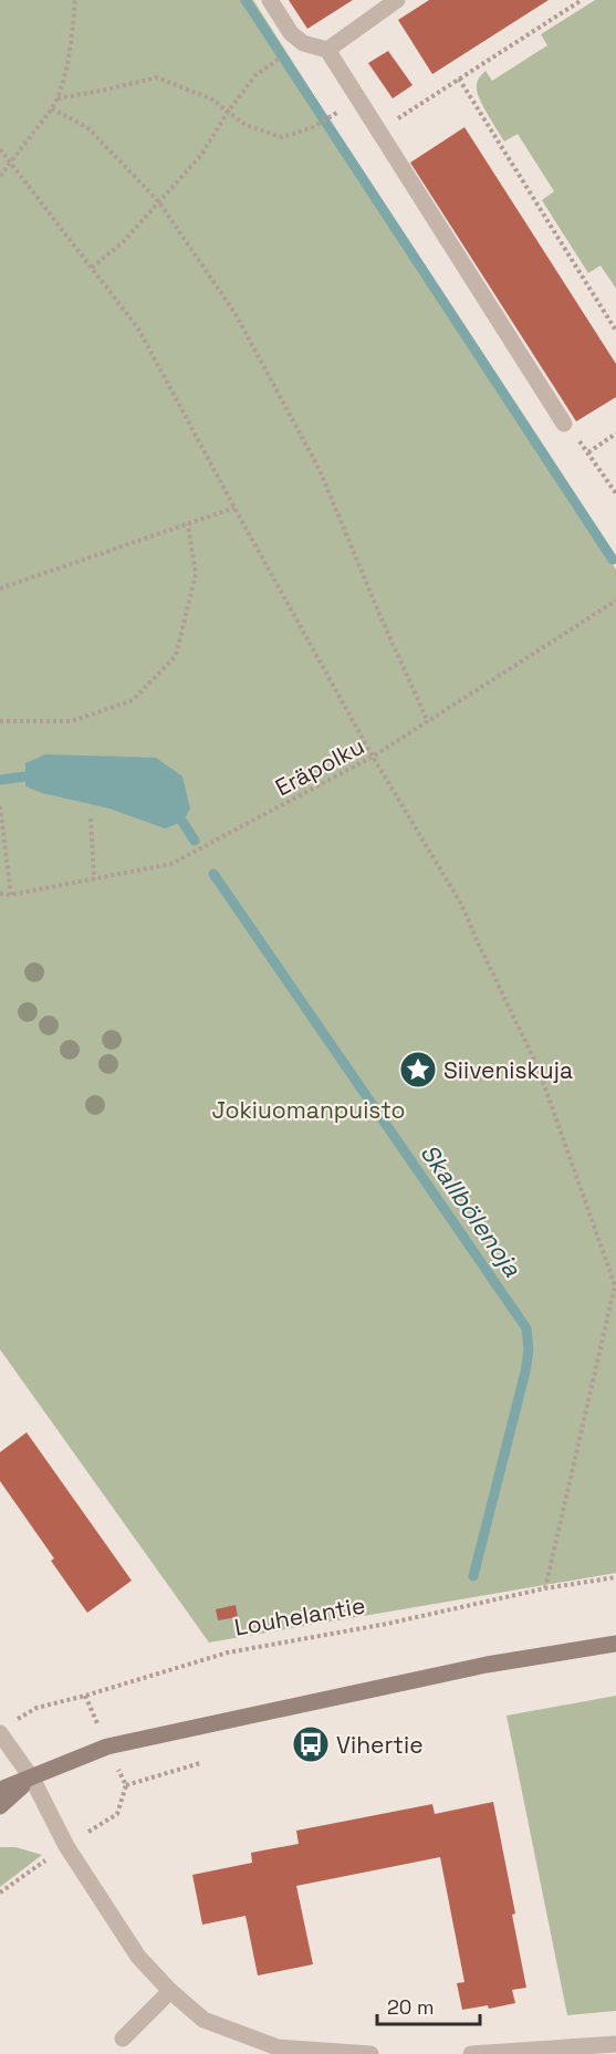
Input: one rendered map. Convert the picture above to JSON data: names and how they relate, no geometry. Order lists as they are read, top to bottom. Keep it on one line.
{"streets":{"path":["Eräpolku","Louhelantie"]},"water":["Skallbölenoja"],"parks":["Jokiuomanpuisto"],"places":{"place":["Siiveniskuja"],"bus stop":["Vihertie"]},"scale_bar":"20 m"}
